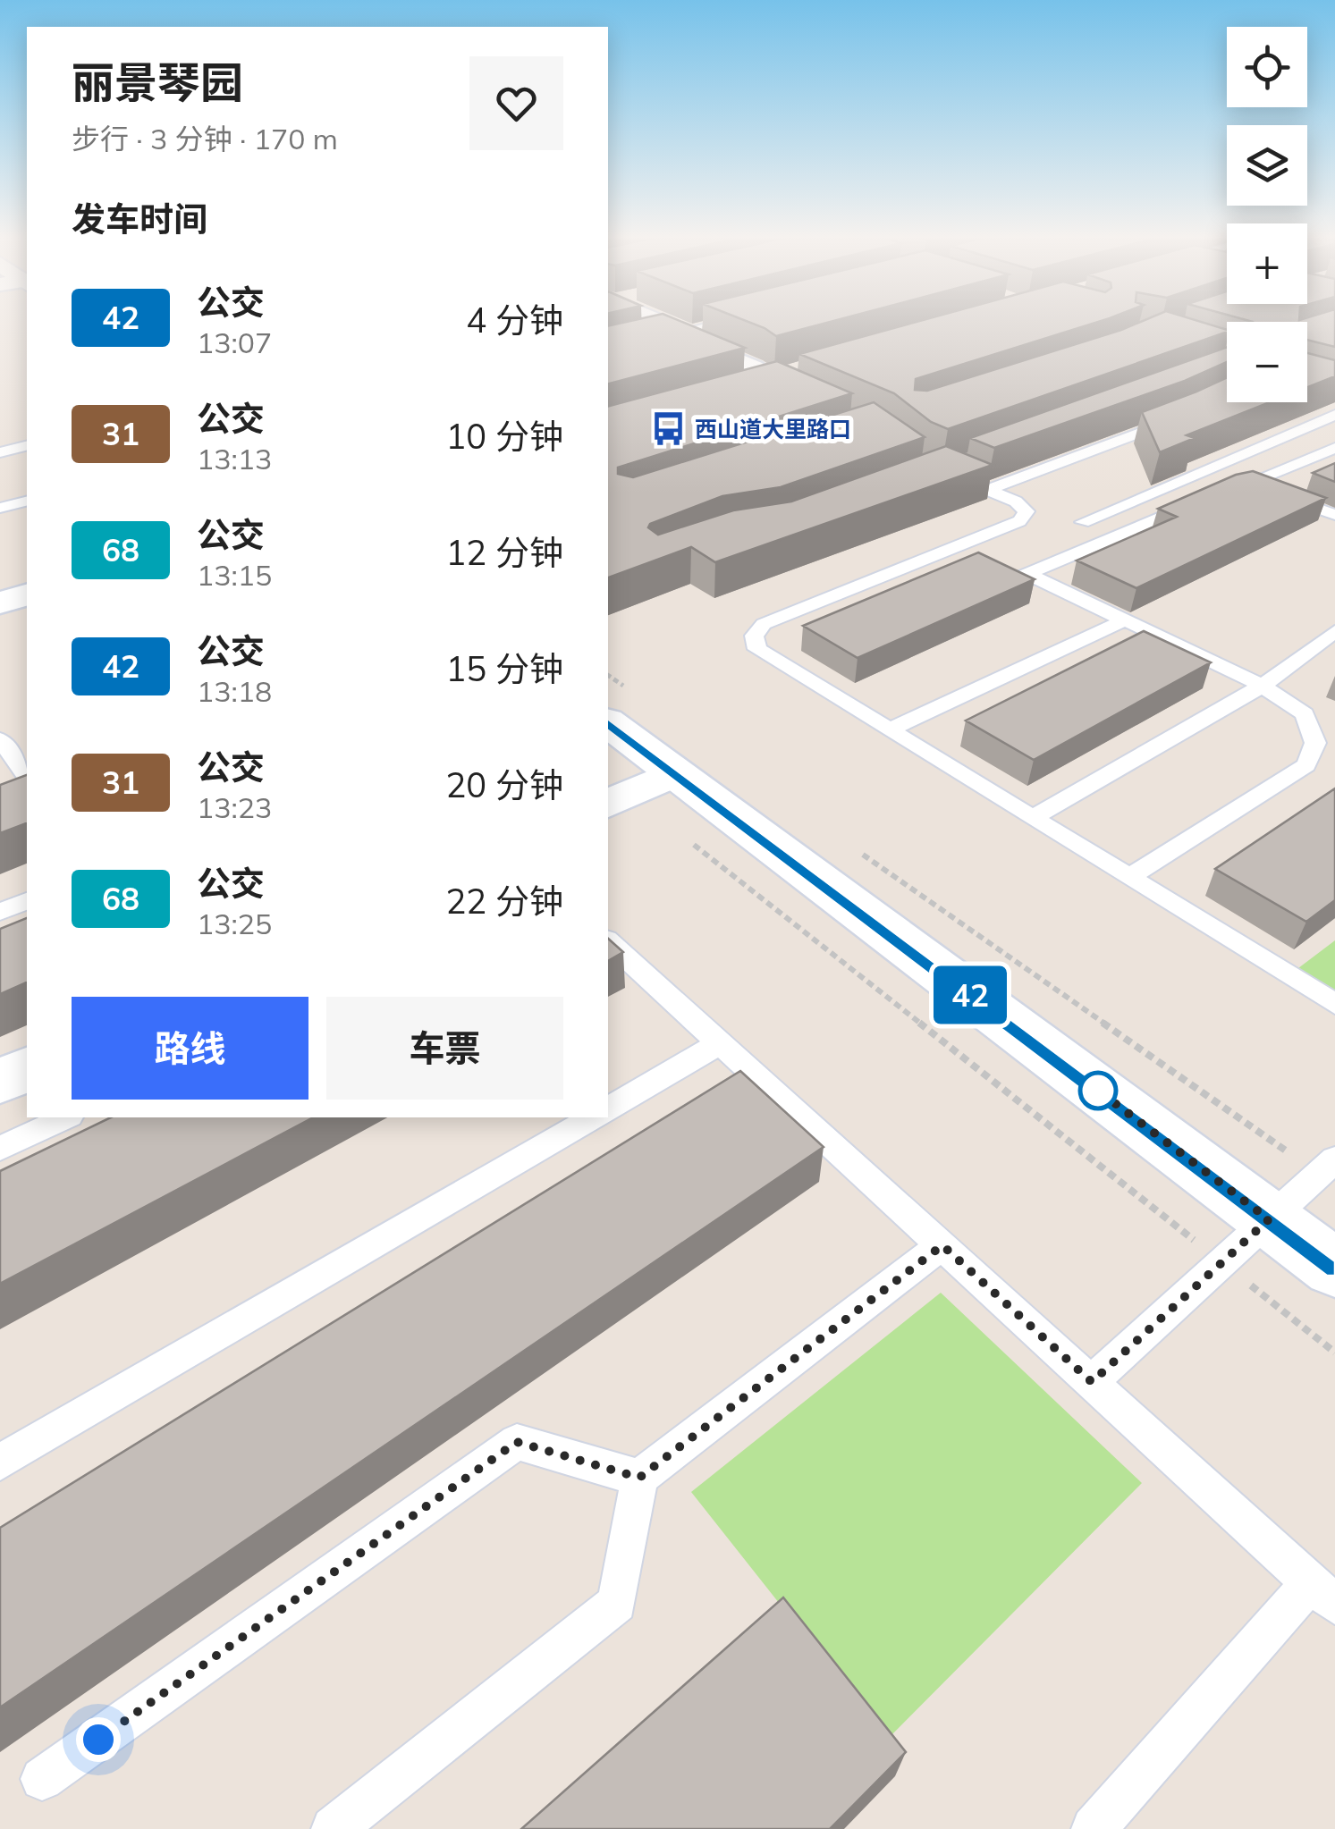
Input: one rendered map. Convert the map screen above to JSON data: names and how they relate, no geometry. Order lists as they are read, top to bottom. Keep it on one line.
{"places":{"bus stop":["西山道大里路口"]},"lines":["bus line 42"],"page":{"on_map":"42","map_buttons":["+","−"],"heading":[["丽景琴园","步行 · 3 分钟 · 170 m"],"发车时间"],"list":[{"mark":"42","name":"公交","note":"13:07","value":"4 分钟"},{"mark":"31","name":"公交","note":"13:13","value":"10 分钟"},{"mark":"68","name":"公交","note":"13:15","value":"12 分钟"},{"mark":"42","name":"公交","note":"13:18","value":"15 分钟"},{"mark":"31","name":"公交","note":"13:23","value":"20 分钟"},{"mark":"68","name":"公交","note":"13:25","value":"22 分钟"}],"buttons":["路线","车票"]}}
